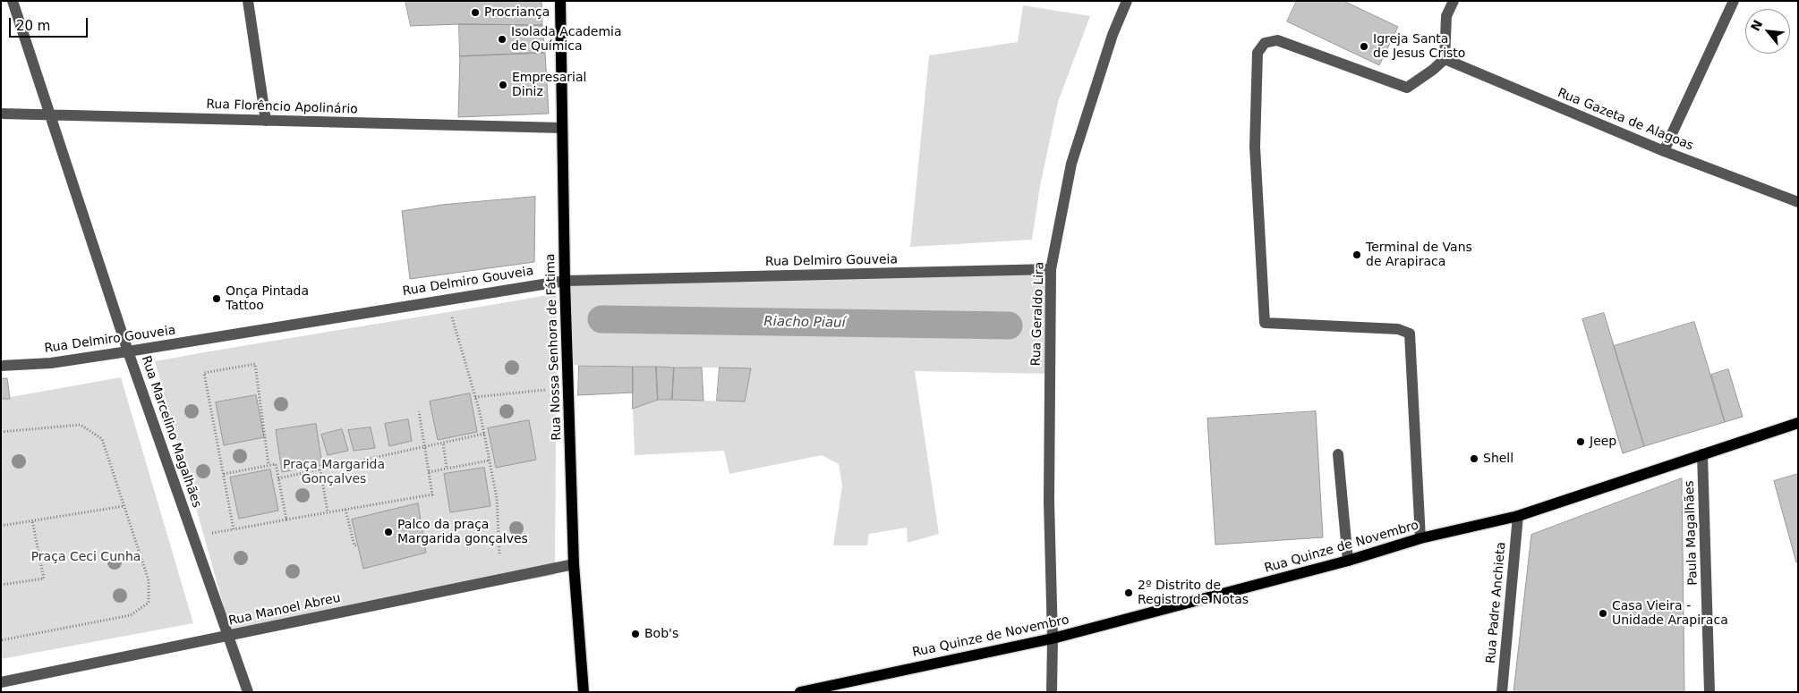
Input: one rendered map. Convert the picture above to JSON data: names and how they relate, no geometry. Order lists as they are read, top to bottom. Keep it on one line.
{"streets":{"main road":["Rua Nossa Senhora de Fátima","Rua Quinze de Novembro"],"street":["Rua Florêncio Apolinário","Rua Gazeta de Alagoas","Rua Delmiro Gouveia","Rua Geraldo Lira","Rua Marcelino Magalhães","Paula Magalhães","Rua Padre Anchieta","Rua Manoel Abreu"]},"crossings":[["Rua Florêncio Apolinário","Rua Nossa Senhora de Fátima"],["Rua Florêncio Apolinário","Rua Marcelino Magalhães"],["Rua Delmiro Gouveia","Rua Geraldo Lira"],["Rua Delmiro Gouveia","Rua Nossa Senhora de Fátima"],["Rua Delmiro Gouveia","Rua Marcelino Magalhães"],["Rua Geraldo Lira","Rua Quinze de Novembro"],["Rua Nossa Senhora de Fátima","Rua Manoel Abreu"],["Rua Marcelino Magalhães","Rua Manoel Abreu"],["Paula Magalhães","Rua Quinze de Novembro"],["Rua Quinze de Novembro","Rua Padre Anchieta"]],"water":["Riacho Piauí"],"parks":["Praça Margarida Gonçalves","Praça Ceci Cunha"],"places":["Procriança","Isolada Academia de Química","Igreja Santa de Jesus Cristo","Empresarial Diniz","Terminal de Vans de Arapiraca","Onça Pintada Tattoo","Jeep","Shell","Palco da praça Margarida gonçalves","2º Distrito de Registro de Notas","Casa Vieira - Unidade Arapiraca","Bob's"],"scale_bar":"20 m","north":"top left"}
